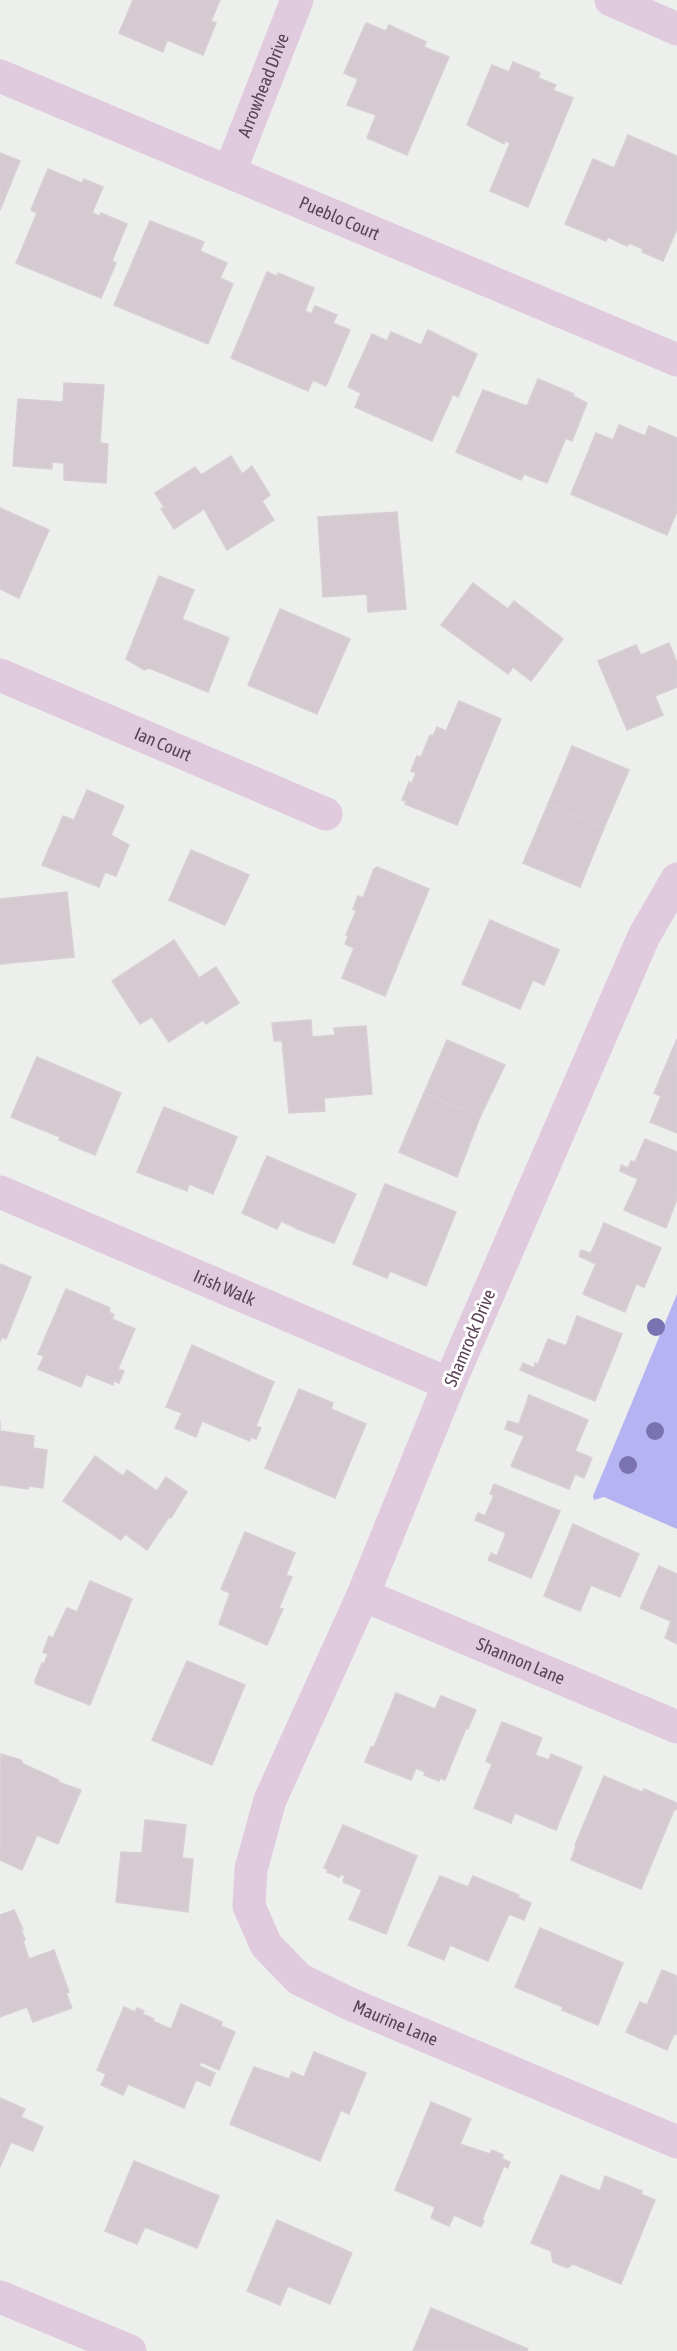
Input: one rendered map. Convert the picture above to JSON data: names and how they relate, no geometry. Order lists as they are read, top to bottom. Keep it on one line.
{"streets":{"street":["Arrowhead Drive","Pueblo Court","Ian Court","Irish Walk","Shamrock Drive","Shannon Lane","Maurine Lane"]},"crossings":[["Arrowhead Drive","Pueblo Court"],["Irish Walk","Shamrock Drive"],["Shamrock Drive","Shannon Lane"],["Shamrock Drive","Maurine Lane"]]}
